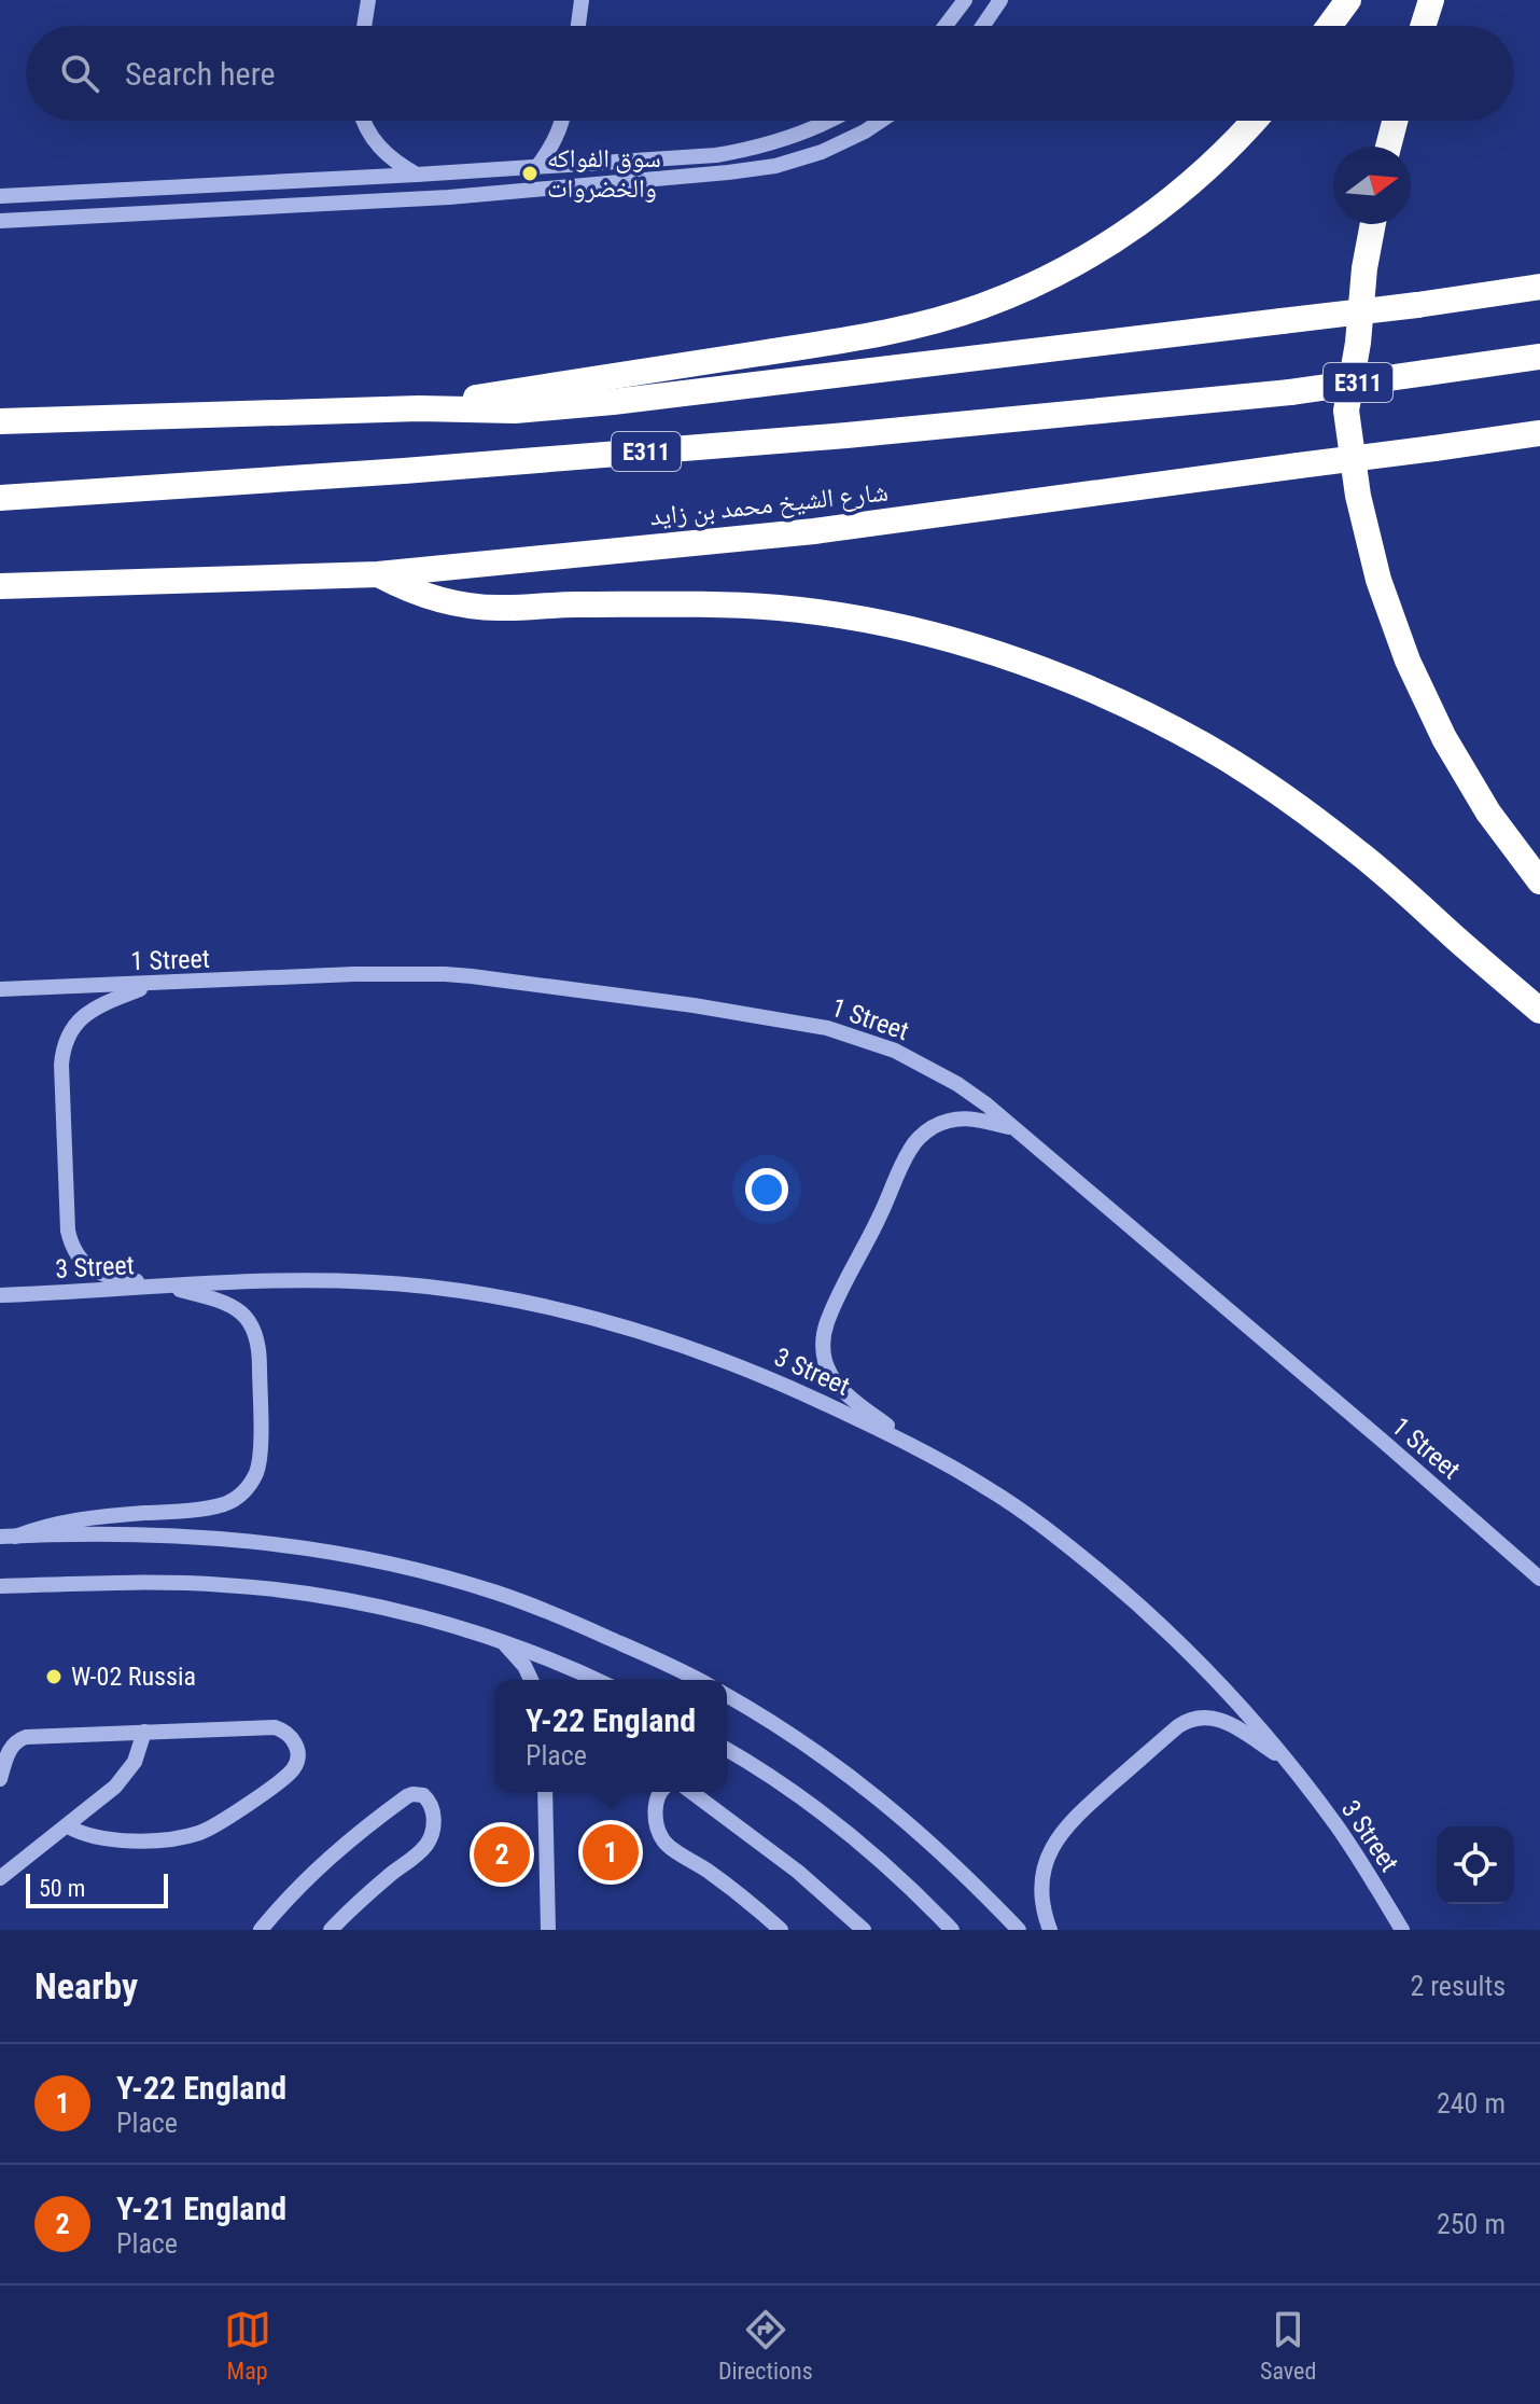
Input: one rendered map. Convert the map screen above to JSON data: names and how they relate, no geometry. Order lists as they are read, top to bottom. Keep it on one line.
{"streets":{"highway":["E311","شارع الشيخ محمد بن زايد"],"street":["1 Street","3 Street"]},"places":["سوق الفواكه والخضروات","W-02 Russia"],"scale_bar":"50 m","north":"right","page":{"search":"Search here","popup":["Y-22 England","Place"],"pins":["1","2"],"scale":"50 m","heading":["Nearby","2 results"],"list":[{"mark":"1","name":"Y-22 England","note":"Place","value":"240 m"},{"mark":"2","name":"Y-21 England","note":"Place","value":"250 m"}],"nav":["Map","Directions","Saved"]}}
